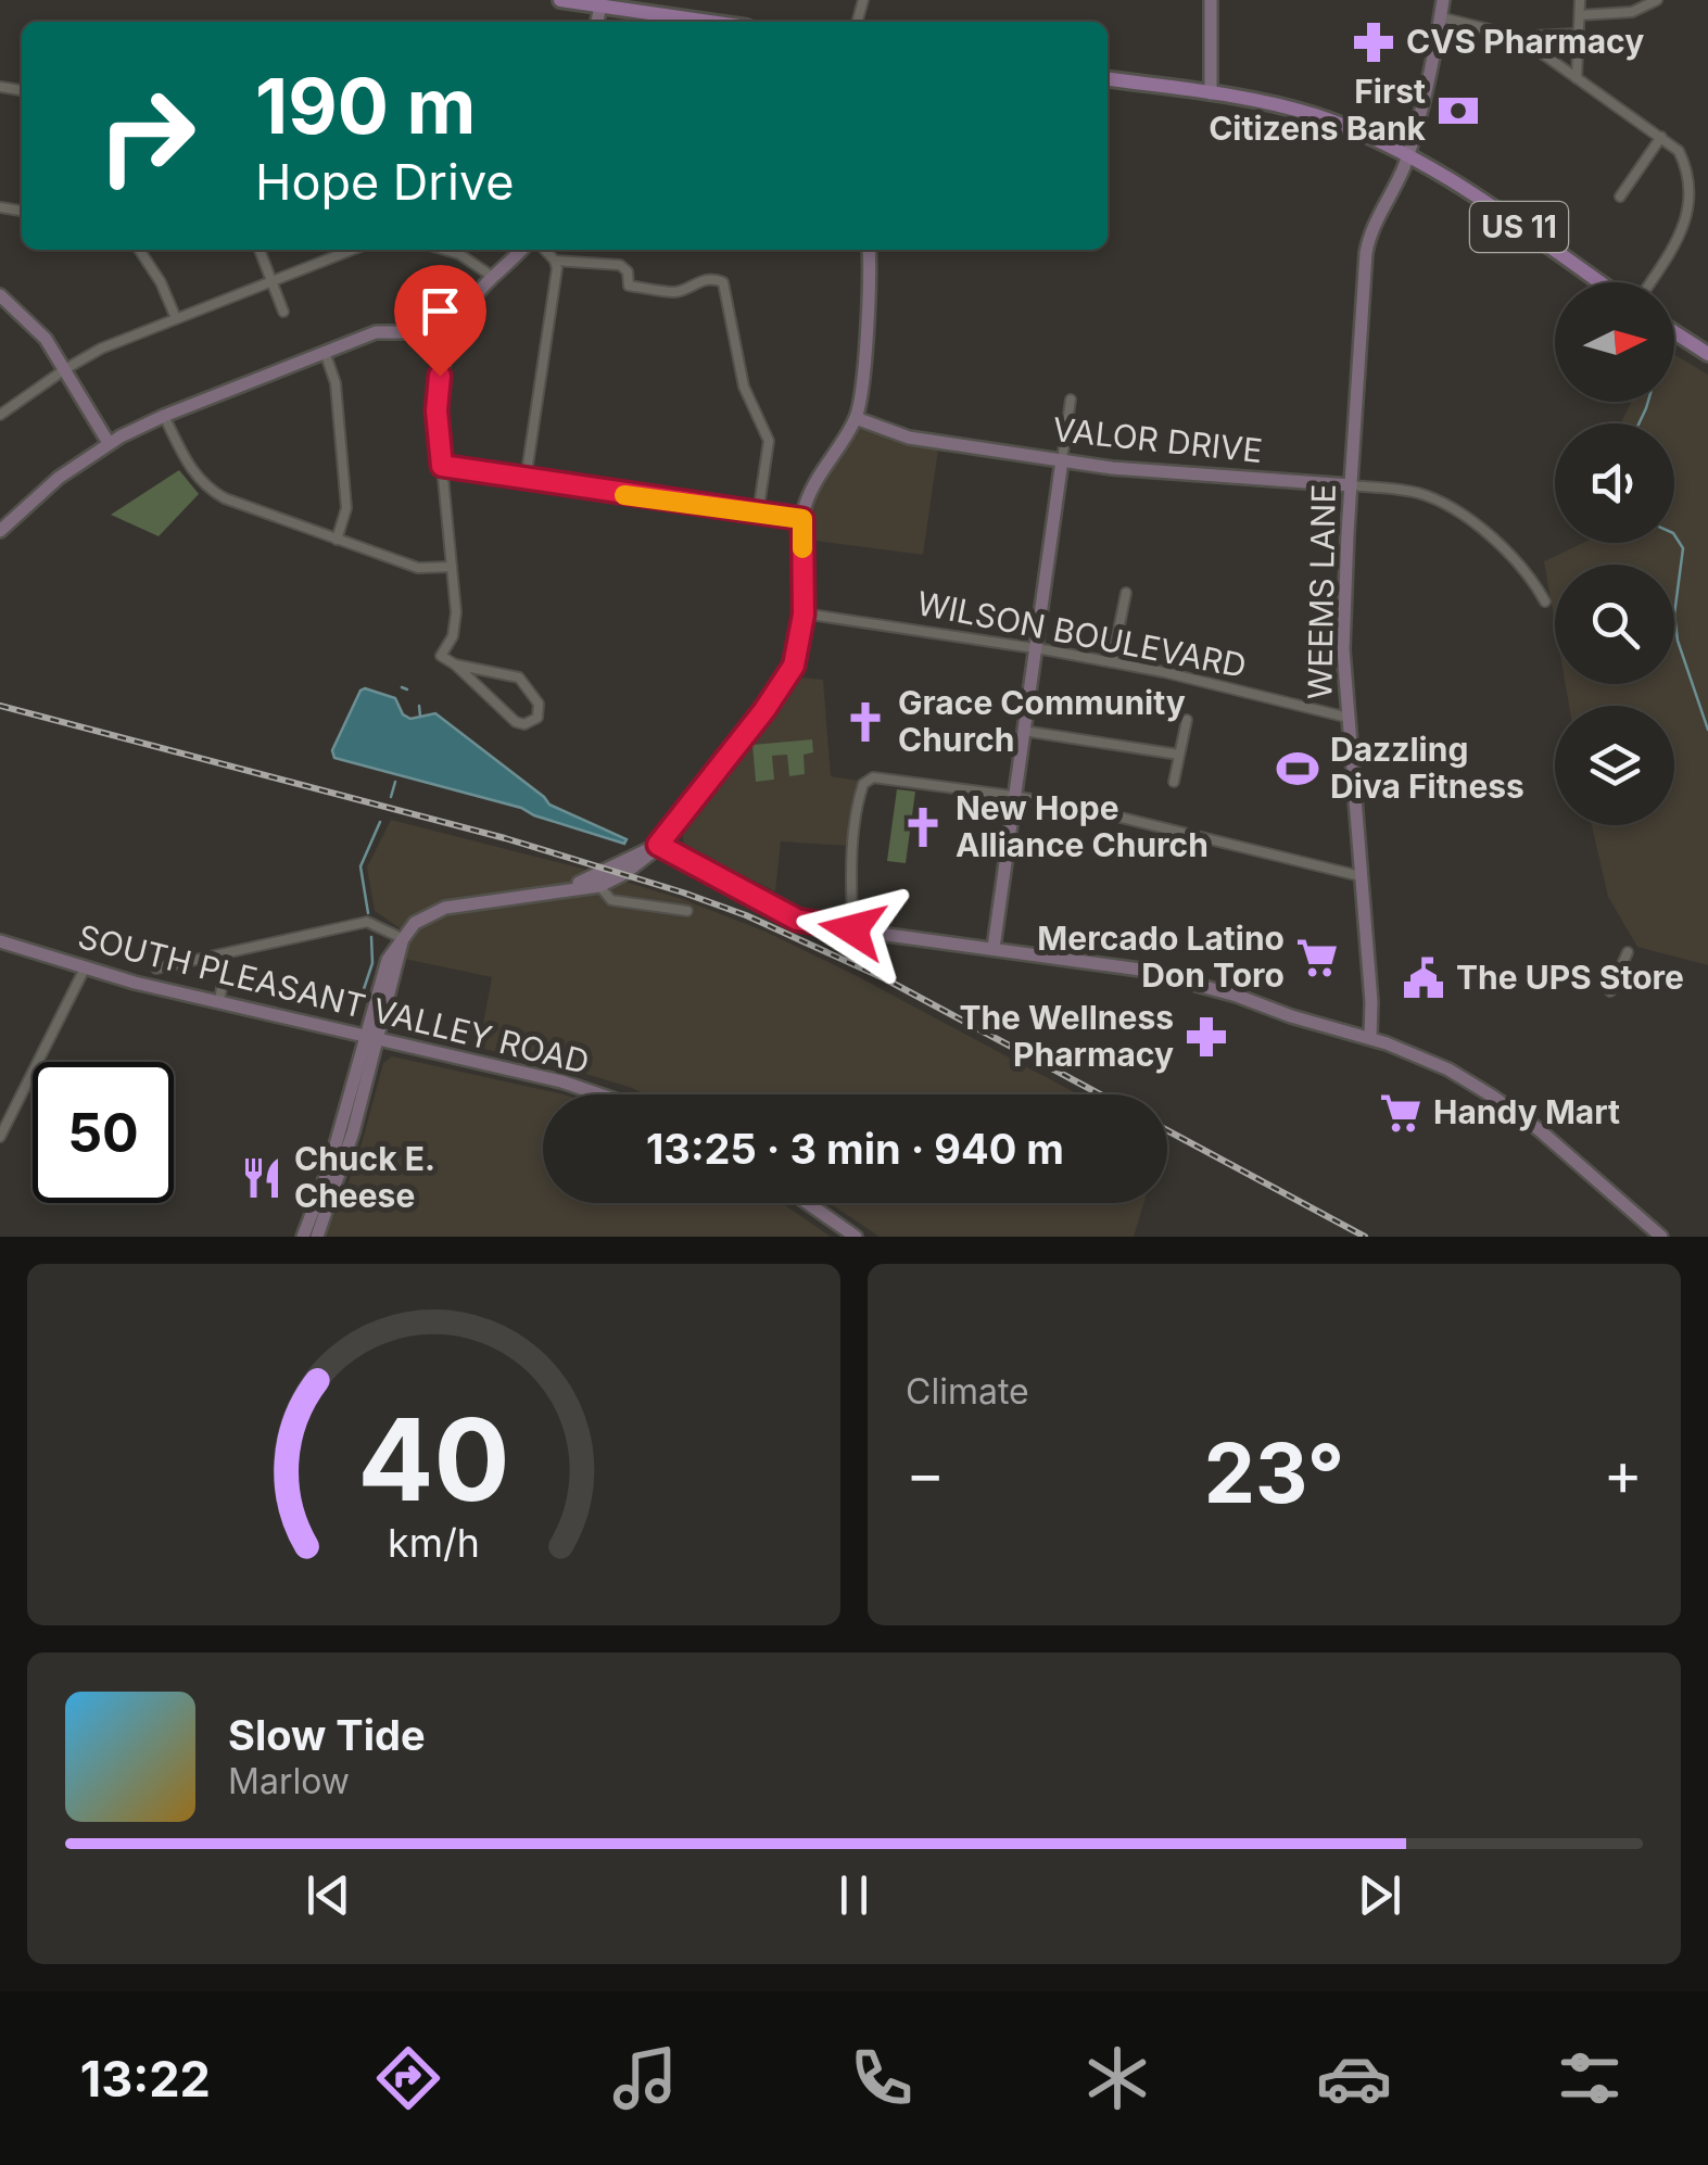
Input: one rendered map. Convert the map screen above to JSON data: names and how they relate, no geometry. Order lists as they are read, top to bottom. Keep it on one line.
{"streets":{"main road":["US 11","VALOR DRIVE","WEEMS LANE","SOUTH PLEASANT VALLEY ROAD"],"street":["WILSON BOULEVARD"]},"crossings":[["US 11","WEEMS LANE"],["VALOR DRIVE","WEEMS LANE"],["WEEMS LANE","WILSON BOULEVARD"]],"places":{"pharmacy":["CVS Pharmacy","The Wellness Pharmacy"],"bank":["First Citizens Bank"],"church":["Grace Community Church","New Hope Alliance Church"],"sports":["Dazzling Diva Fitness"],"supermarket":["Mercado Latino Don Toro","Handy Mart"],"public building":["The UPS Store"],"restaurant":["Chuck E. Cheese"]},"north":"right","page":{"turn":["190 m","Hope Drive"],"limit":"50","trip":"13:25 · 3 min · 940 m","tile":"Climate","heat":["−","23°","+"],"song":["Slow Tide","Marlow"],"tabs":"13:22","gauge":["40","km/h"]}}
